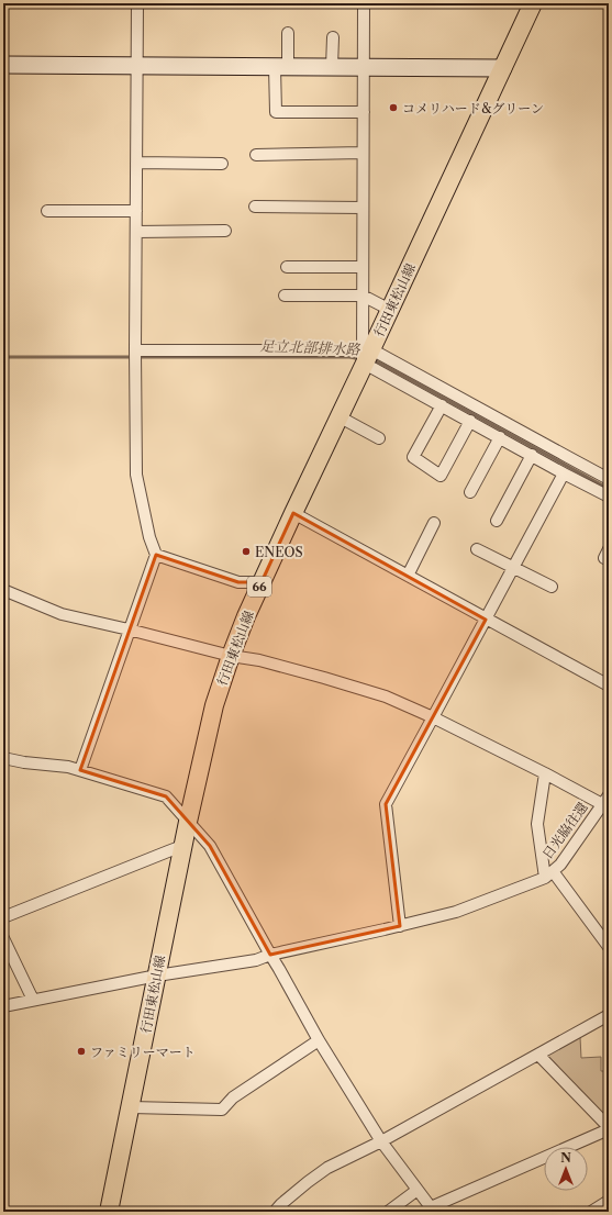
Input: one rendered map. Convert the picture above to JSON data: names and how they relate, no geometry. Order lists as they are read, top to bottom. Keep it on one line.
{"streets":{"main road":["行田東松山線","66"],"street":["日光脇往還"]},"water":["足立北部排水路"],"places":["コメリハード&グリーン","ENEOS","ファミリーマート"],"north":"top"}
